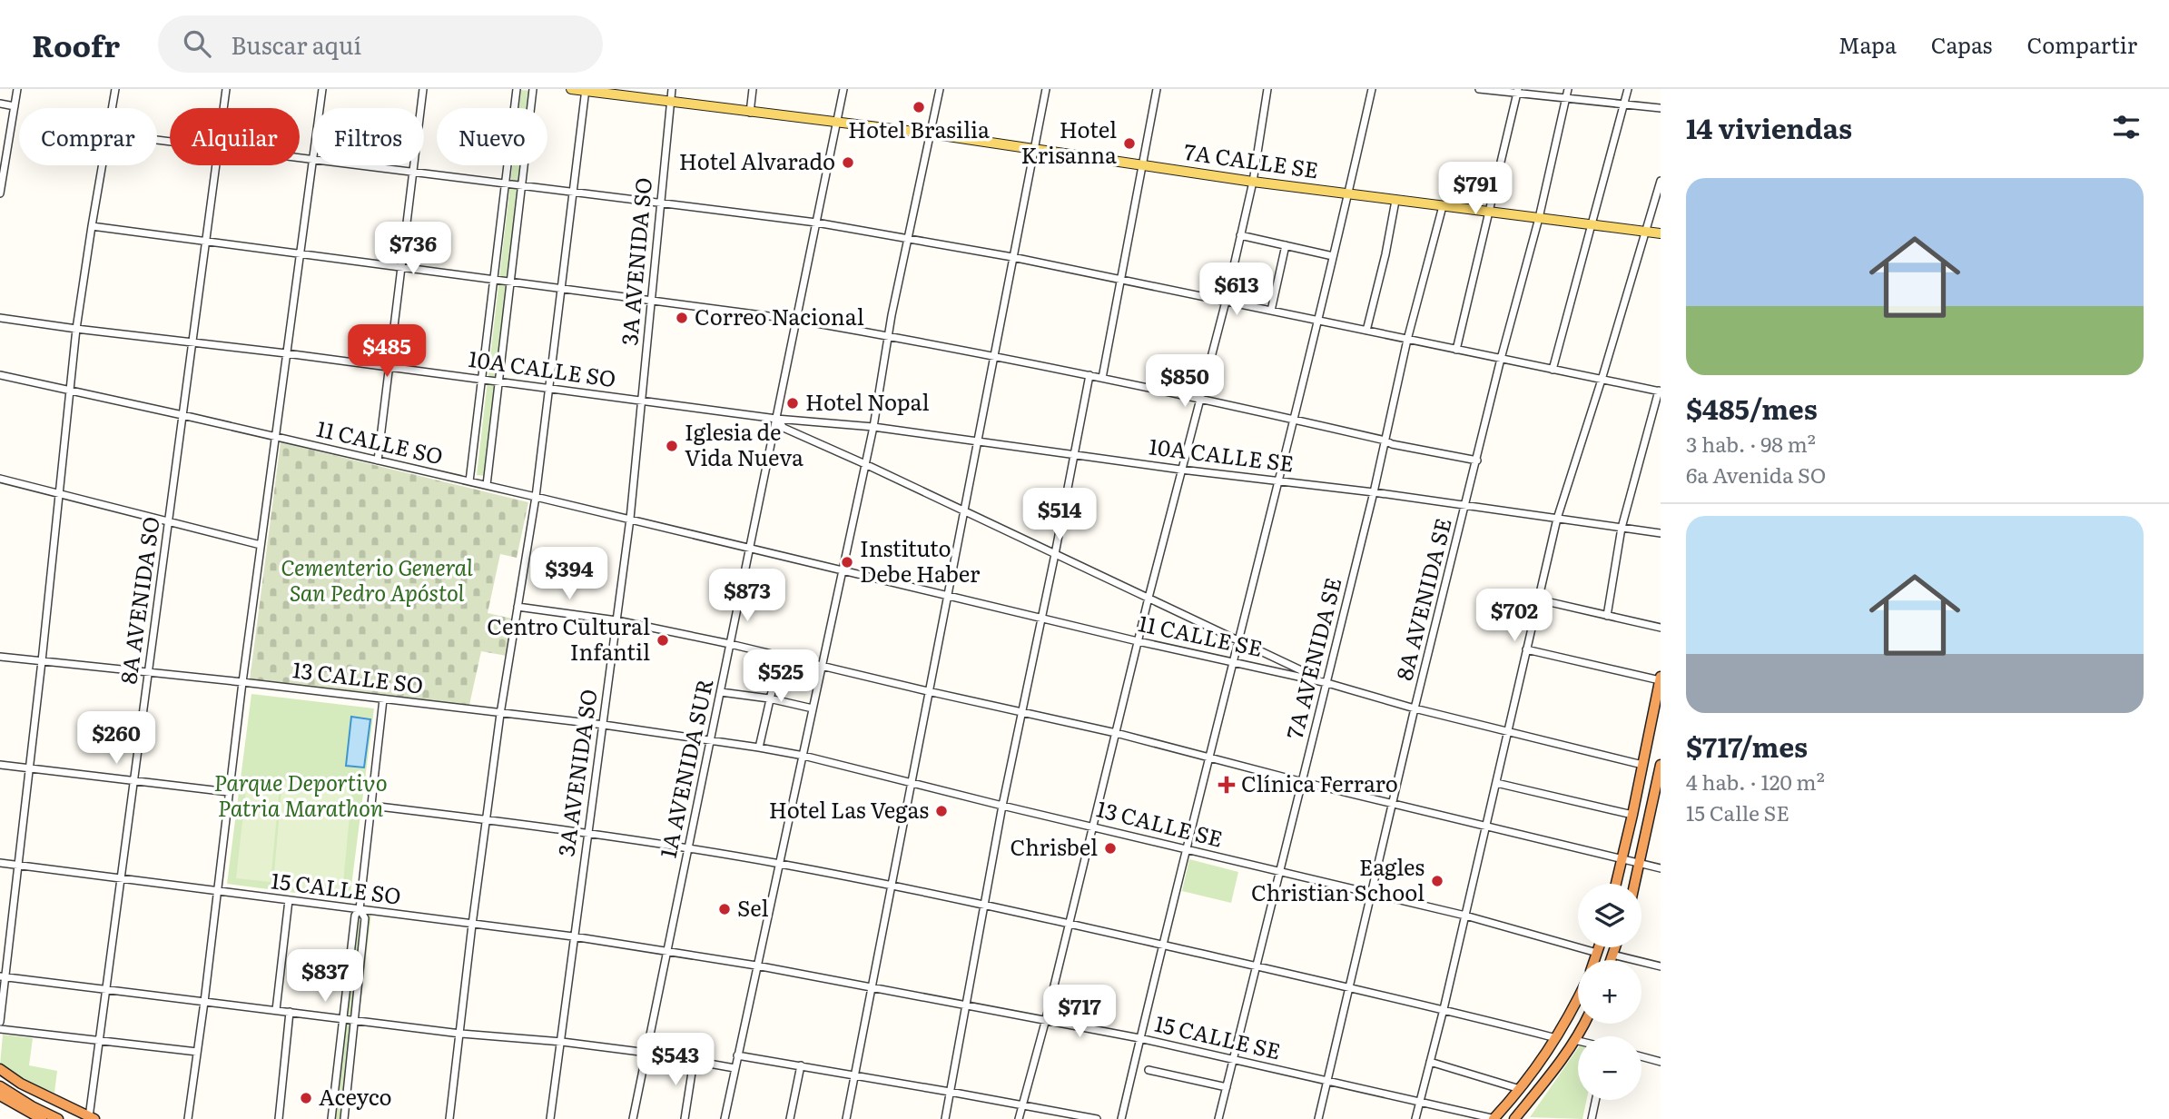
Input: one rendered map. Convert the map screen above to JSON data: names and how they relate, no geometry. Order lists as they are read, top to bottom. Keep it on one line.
{"streets":{"main road":["7A CALLE SE"],"street":["3A AVENIDA SO","10A CALLE SO","11 CALLE SO","10A CALLE SE","8A AVENIDA SE","8A AVENIDA SO","11 CALLE SE","7A AVENIDA SE","13 CALLE SO","1A AVENIDA SUR","13 CALLE SE","15 CALLE SO","15 CALLE SE"]},"crossings":[["7A CALLE SE","3A AVENIDA SO"],["7A CALLE SE","8A AVENIDA SE"],["7A CALLE SE","7A AVENIDA SE"],["7A CALLE SE","1A AVENIDA SUR"],["3A AVENIDA SO","10A CALLE SO"],["3A AVENIDA SO","11 CALLE SO"],["3A AVENIDA SO","13 CALLE SO"],["3A AVENIDA SO","15 CALLE SO"],["10A CALLE SO","10A CALLE SE"],["10A CALLE SO","8A AVENIDA SO"],["10A CALLE SO","1A AVENIDA SUR"],["11 CALLE SO","8A AVENIDA SO"],["11 CALLE SO","11 CALLE SE"],["11 CALLE SO","1A AVENIDA SUR"],["10A CALLE SE","8A AVENIDA SE"],["10A CALLE SE","7A AVENIDA SE"],["10A CALLE SE","1A AVENIDA SUR"],["8A AVENIDA SE","11 CALLE SE"],["8A AVENIDA SE","13 CALLE SE"],["8A AVENIDA SE","15 CALLE SE"],["8A AVENIDA SO","13 CALLE SO"],["8A AVENIDA SO","15 CALLE SO"],["11 CALLE SE","7A AVENIDA SE"],["11 CALLE SE","1A AVENIDA SUR"],["7A AVENIDA SE","13 CALLE SE"],["7A AVENIDA SE","15 CALLE SE"],["13 CALLE SO","1A AVENIDA SUR"],["13 CALLE SO","13 CALLE SE"],["1A AVENIDA SUR","13 CALLE SE"],["1A AVENIDA SUR","15 CALLE SO"],["1A AVENIDA SUR","15 CALLE SE"],["15 CALLE SO","15 CALLE SE"]],"parks":["Cementerio General San Pedro Apóstol","Parque Deportivo Patria Marathon"],"places":{"other":["Hotel Brasilia","Hotel Krisanna","Hotel Alvarado","Correo Nacional","Hotel Nopal","Iglesia de Vida Nueva","Instituto Debe Haber","Centro Cultural Infantil","Hotel Las Vegas","Chrisbel","Eagles Christian School","Sel","Aceyco"],"health":["Clínica Ferraro"]},"page":{"header":"Roofr","search":"Buscar aquí","nav":["Mapa","Capas","Compartir"],"heading":"14 viviendas","chip":["Comprar","Alquilar","Filtros","Nuevo"],"price":["$791","$736","$613","$485","$850","$514","$394","$873","$702","$525","$260","$837","$717","$543"],"list":[{"name":"$485/mes","note":"3 hab. · 98 m² · 6a Avenida SO"},{"name":"$717/mes","note":"4 hab. · 120 m² · 15 Calle SE"}],"map_buttons":["+","−"]}}
